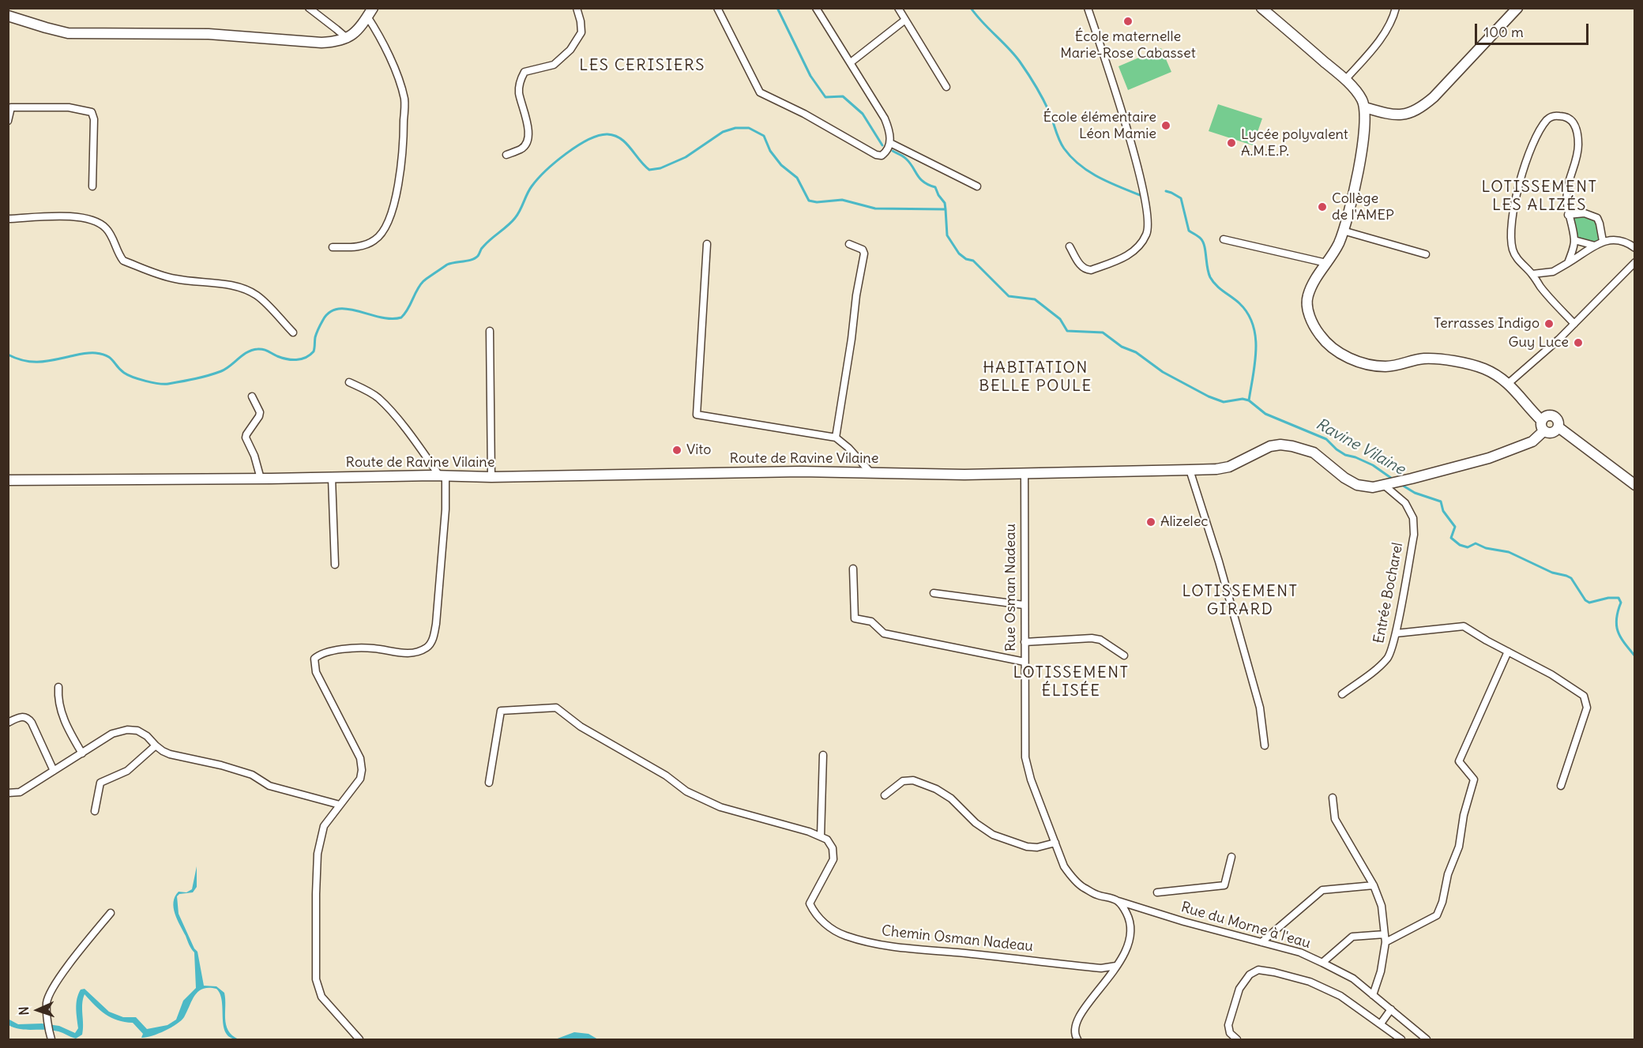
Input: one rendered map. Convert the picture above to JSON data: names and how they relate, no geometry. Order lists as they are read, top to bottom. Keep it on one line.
{"streets":{"main road":["Route de Ravine Vilaine"],"street":["Rue Osman Nadeau","Entrée Bocharel","Rue du Morne à l'eau","Chemin Osman Nadeau"]},"crossings":[["Route de Ravine Vilaine","Rue Osman Nadeau"],["Route de Ravine Vilaine","Entrée Bocharel"],["Rue Osman Nadeau","Rue du Morne à l'eau"]],"districts":["LES CERISIERS","LOTISSEMENT LES ALIZÉS","HABITATION BELLE POULE","LOTISSEMENT GIRARD","LOTISSEMENT ÉLISÉE"],"water":["Ravine Vilaine"],"places":["École maternelle Marie-Rose Cabasset","École élémentaire Léon Mamie","Lycée polyvalent A.M.E.P.","Collège de l'AMEP","Terrasses Indigo","Guy Luce","Vito","Alizelec"],"scale_bar":"100 m","north":"left"}
